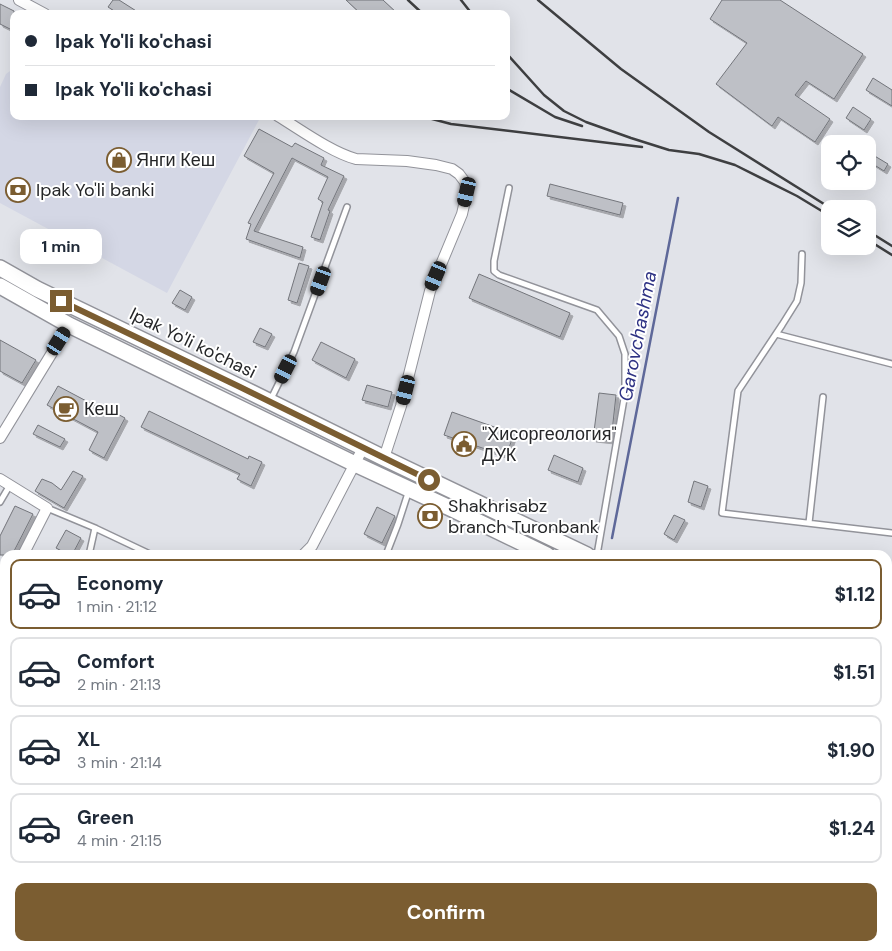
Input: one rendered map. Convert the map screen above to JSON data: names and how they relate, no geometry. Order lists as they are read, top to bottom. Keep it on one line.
{"streets":{"main road":["Ipak Yo'li ko'chasi"]},"water":["Garovchashma"],"places":{"shop":["Янги Кеш"],"bank":["Ipak Yo'li banki","Shakhrisabz branch Turonbank"],"cafe":["Кеш"],"public building":["\"Хисоргеология\" ДУК"]},"page":{"banner":["Ipak Yo'li ko'chasi","Ipak Yo'li ko'chasi"],"bubble":"1 min","list":[{"name":"Economy","note":"1 min · 21:12","value":"$1.12"},{"name":"Comfort","note":"2 min · 21:13","value":"$1.51"},{"name":"XL","note":"3 min · 21:14","value":"$1.90"},{"name":"Green","note":"4 min · 21:15","value":"$1.24"}],"buttons":"Confirm"}}
